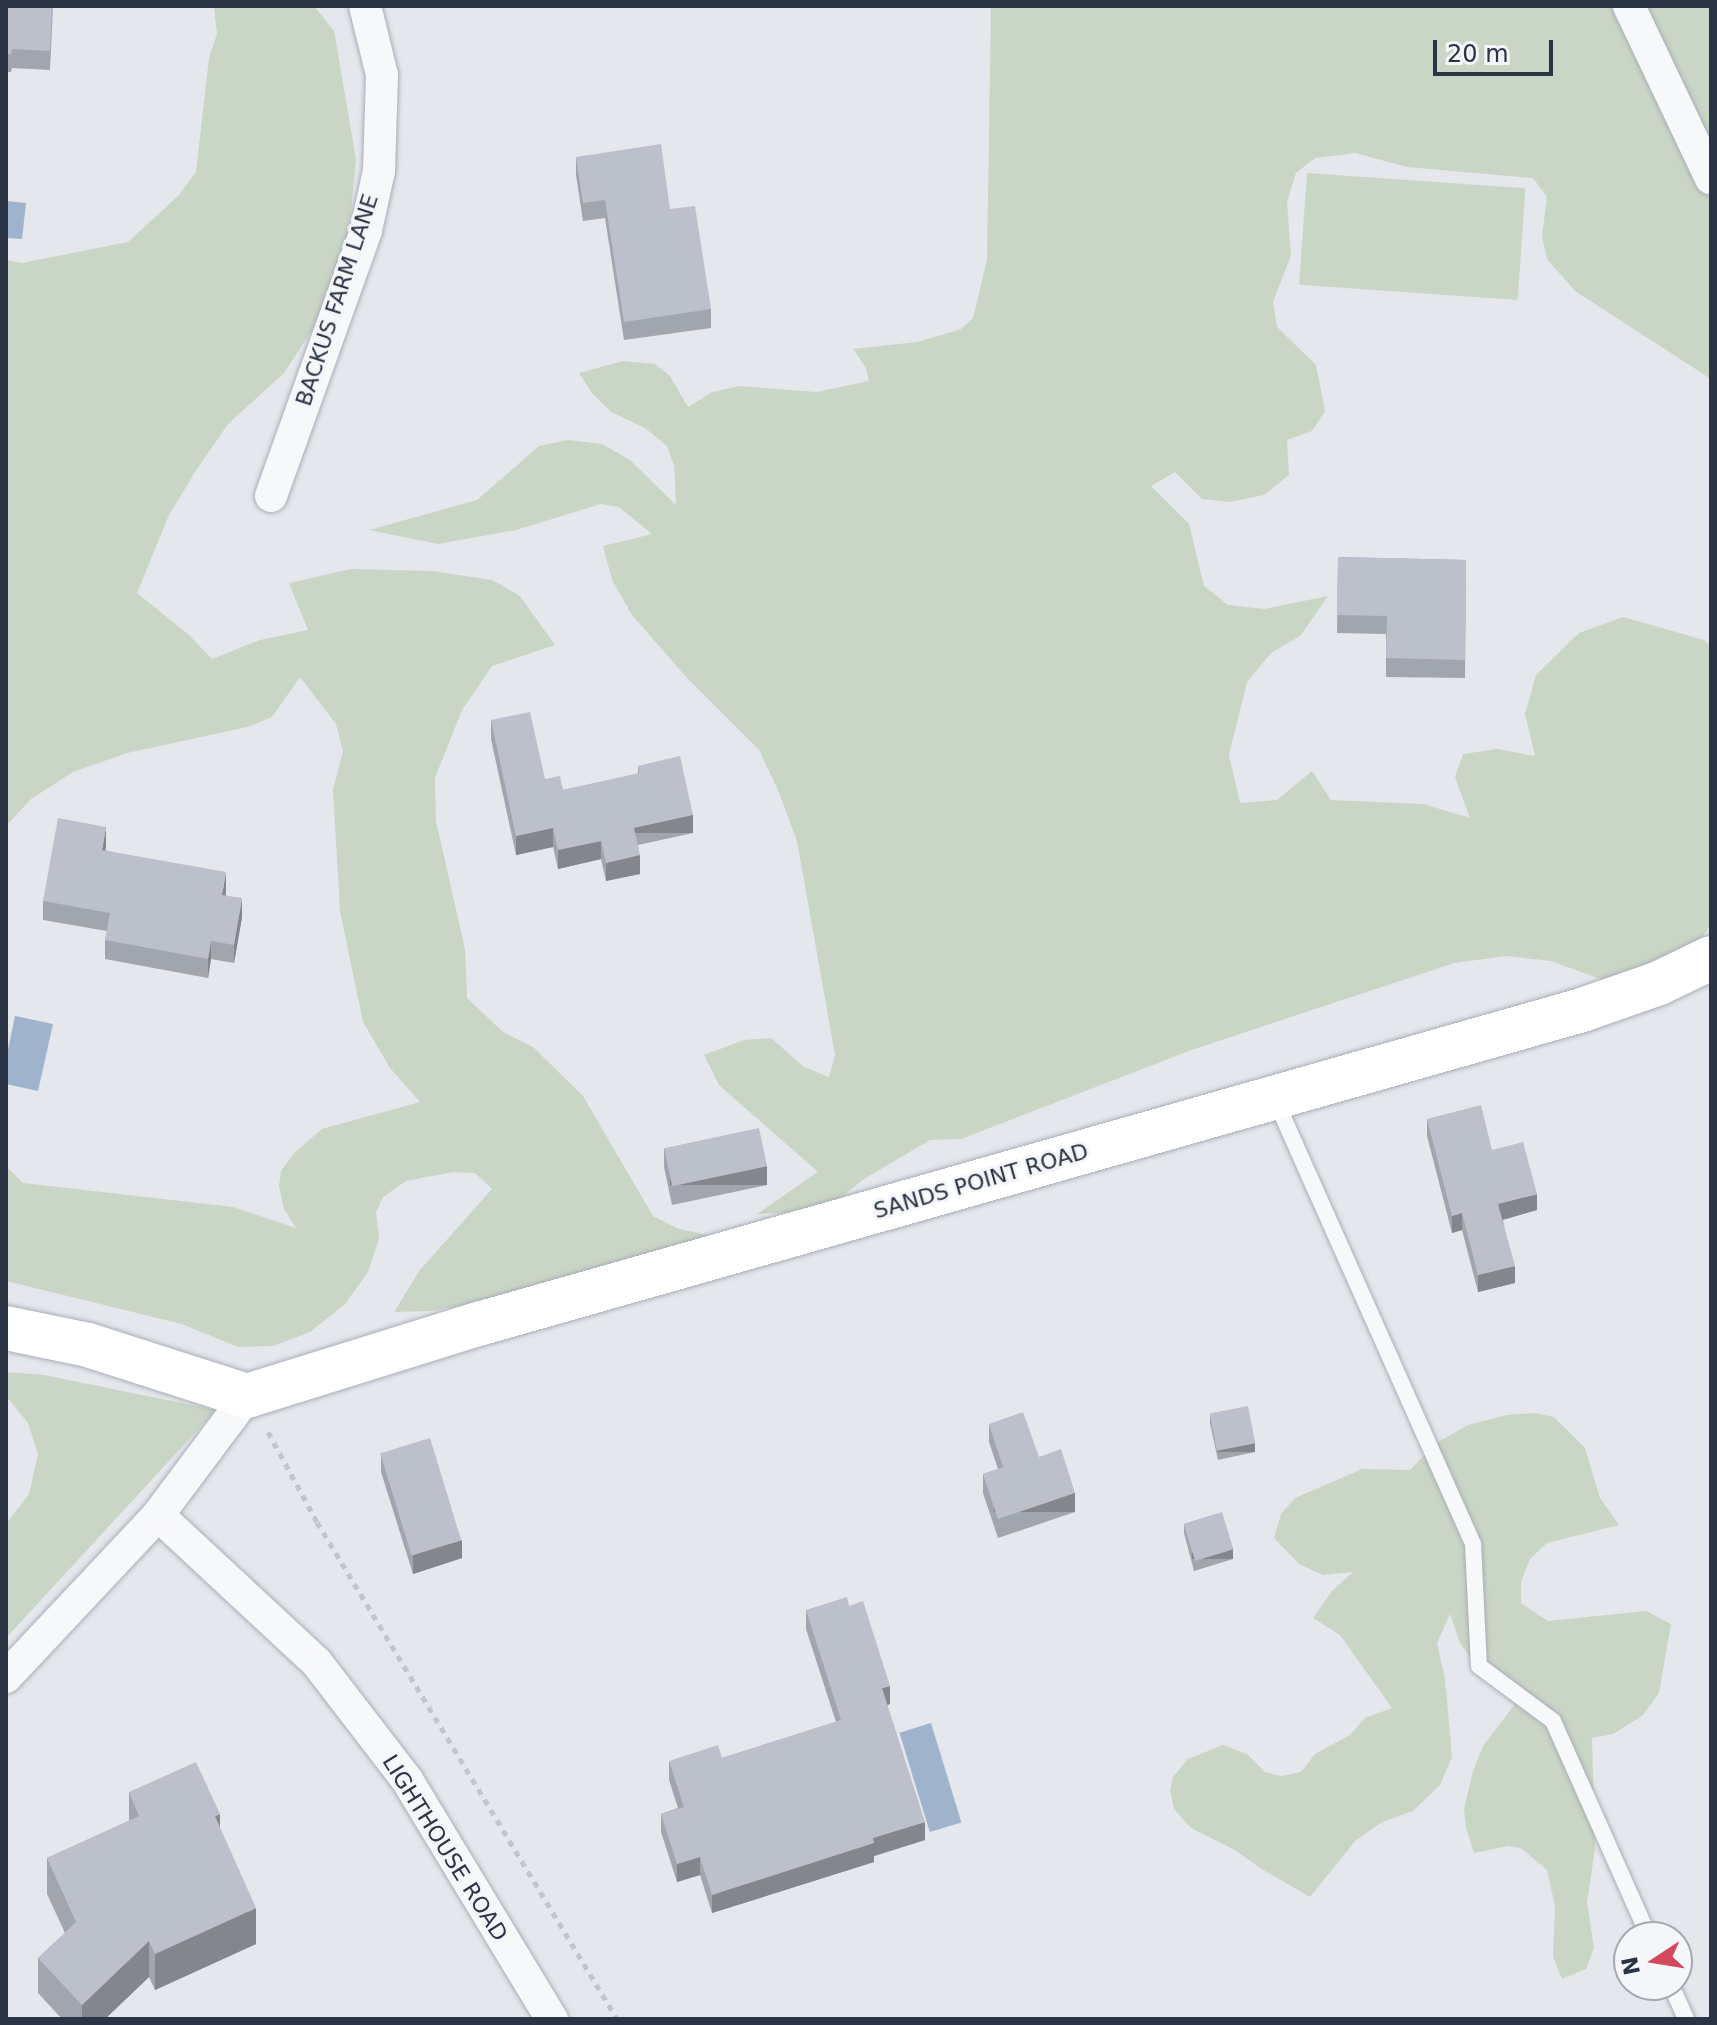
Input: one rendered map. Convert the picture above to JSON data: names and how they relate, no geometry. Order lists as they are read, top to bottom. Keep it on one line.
{"streets":{"main road":["SANDS POINT ROAD"],"street":["BACKUS FARM LANE","LIGHTHOUSE ROAD"]},"scale_bar":"20 m","north":"left"}
